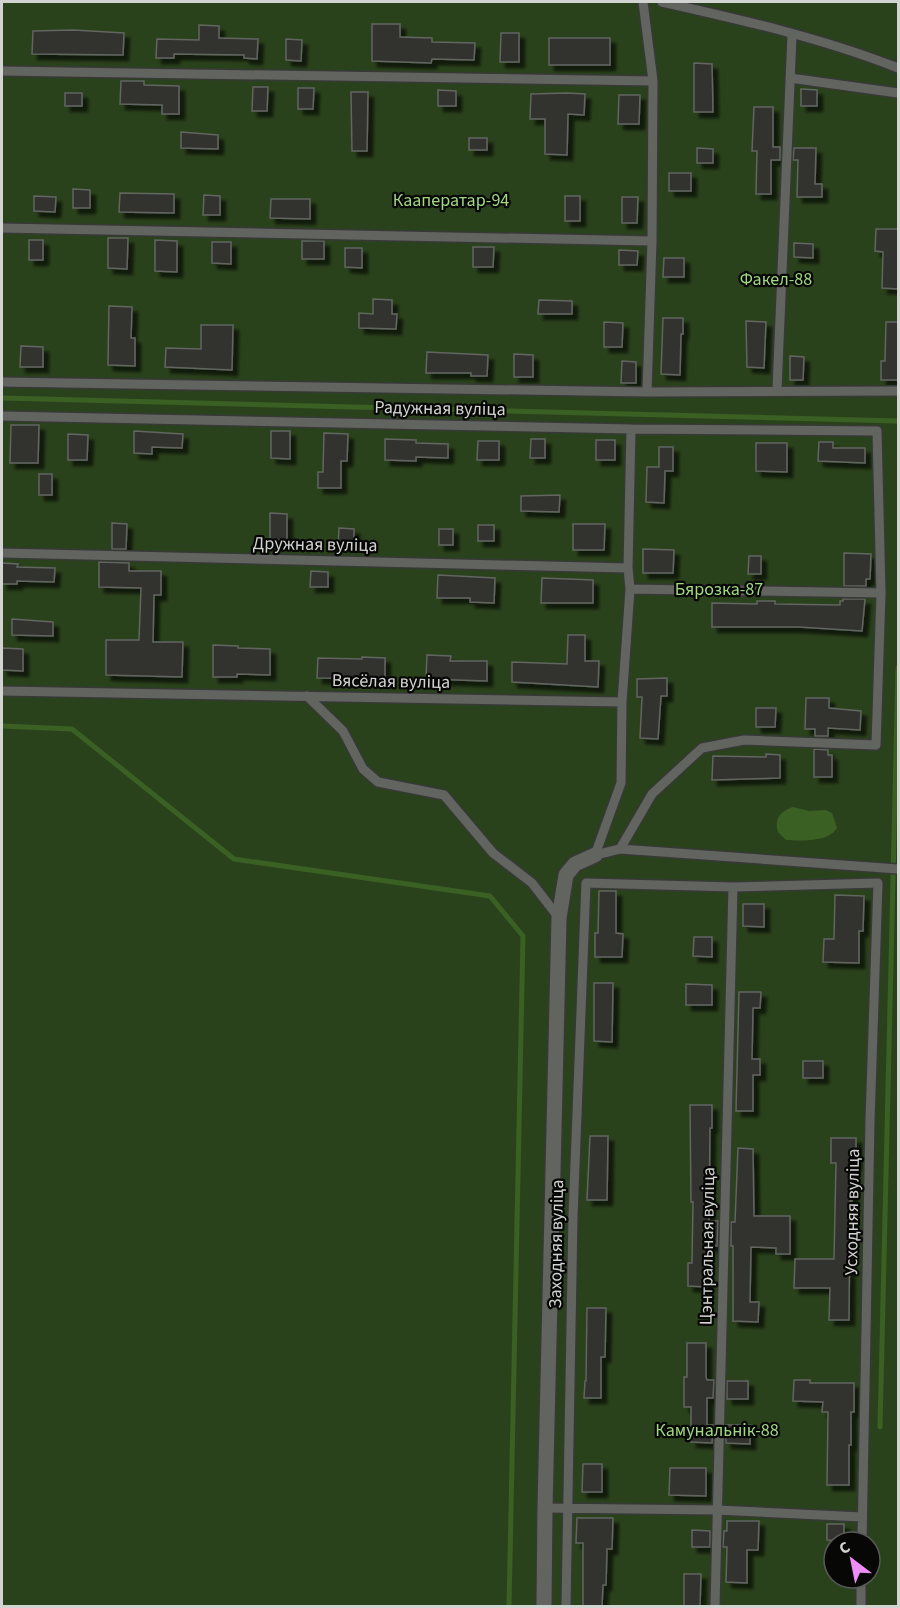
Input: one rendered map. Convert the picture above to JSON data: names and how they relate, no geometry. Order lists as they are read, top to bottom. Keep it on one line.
{"streets":{"lane":["Радужная вуліца","Дружная вуліца","Вясёлая вуліца","Усходняя вуліца","Заходняя вуліца","Цэнтральная вуліца"]},"crossings":[["Усходняя вуліца","Заходняя вуліца"],["Усходняя вуліца","Цэнтральная вуліца"],["Заходняя вуліца","Цэнтральная вуліца"]],"parks":["Кааператар-94","Факел-88","Бярозка-87","Камунальнік-88"],"north":"top left"}
